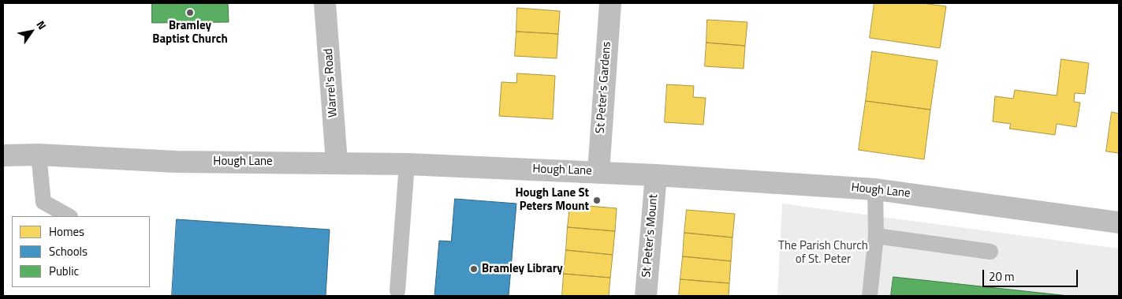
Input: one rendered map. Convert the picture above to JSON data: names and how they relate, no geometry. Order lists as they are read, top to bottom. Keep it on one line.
{"streets":{"street":["Warrel's Road","St Peter's Gardens","Hough Lane","St Peter's Mount"]},"crossings":[["Warrel's Road","Hough Lane"],["St Peter's Gardens","Hough Lane"],["Hough Lane","St Peter's Mount"]],"parks":["The Parish Church of St. Peter"],"places":["Bramley Baptist Church","Hough Lane St Peters Mount","Bramley Library"],"legend":["Homes","Schools","Public"],"scale_bar":"20 m","north":"top right"}
